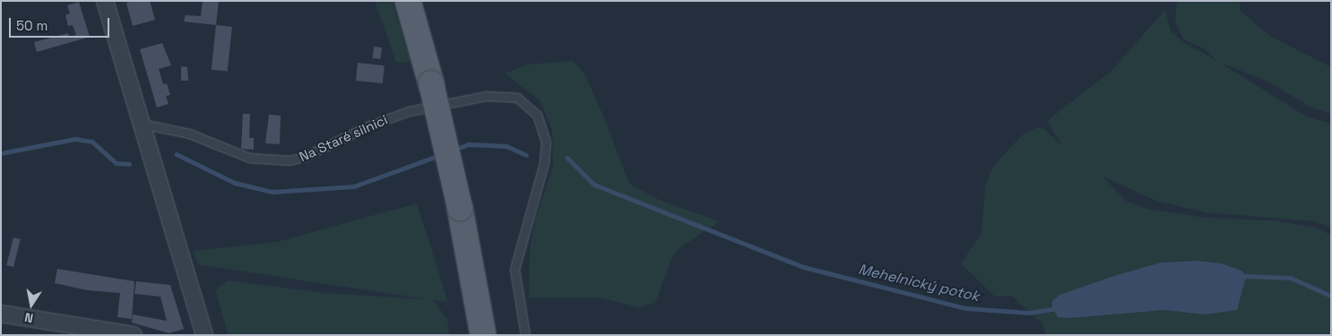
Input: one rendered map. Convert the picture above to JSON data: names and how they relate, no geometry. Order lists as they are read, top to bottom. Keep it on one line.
{"streets":{"lane":["Na Staré silnici"]},"water":["Mehelnický potok"],"scale_bar":"50 m","north":"bottom"}
